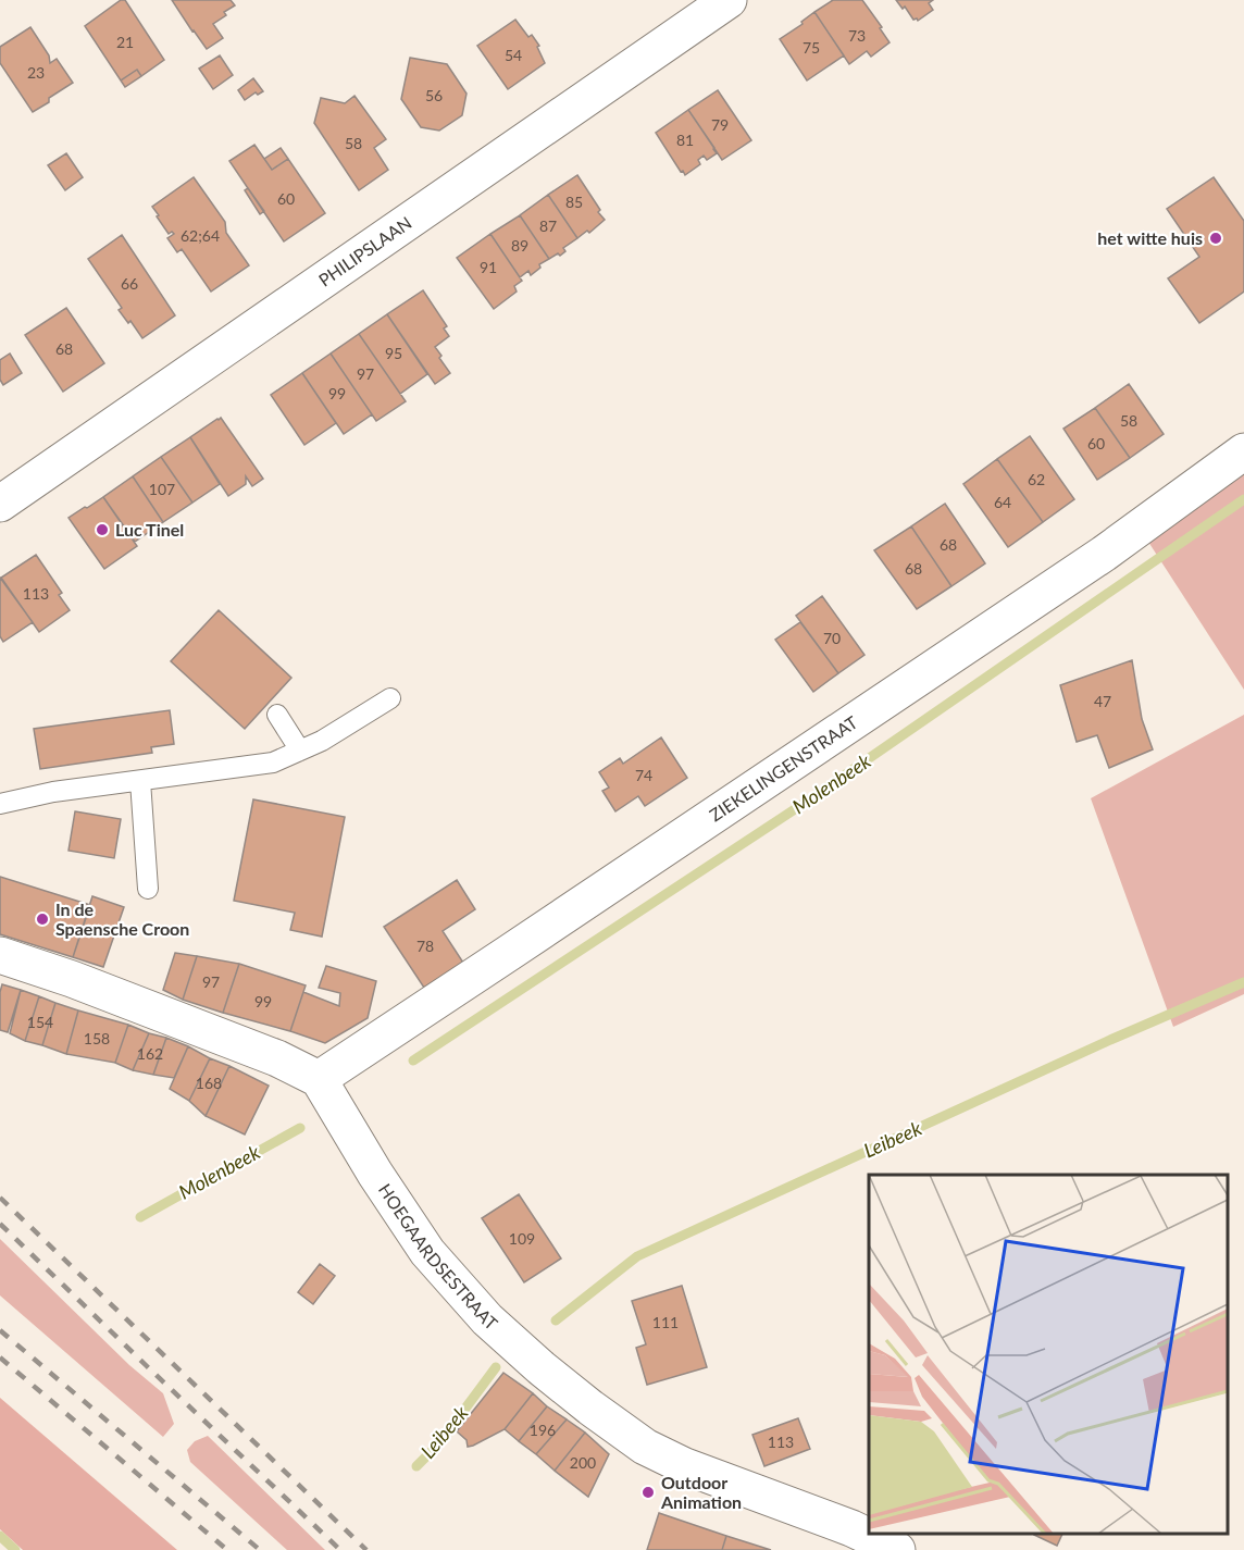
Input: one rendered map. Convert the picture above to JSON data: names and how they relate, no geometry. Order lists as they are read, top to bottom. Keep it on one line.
{"streets":{"street":["PHILIPSLAAN","ZIEKELINGENSTRAAT","HOEGAARDSESTRAAT"]},"crossings":[["ZIEKELINGENSTRAAT","HOEGAARDSESTRAAT"]],"water":["Molenbeek","Leibeek"],"places":["het witte huis","Luc Tinel","In de Spaensche Croon","Outdoor Animation"],"house_numbers":["73","21","75","54","23","56","79","81","58","60","85","87","62;64","89","91","66","68","95","97","99","58","60","62","107","64","68","68","113","70","47","74","78","97","99","154","158","162","168","109","111","196","113","200"]}
